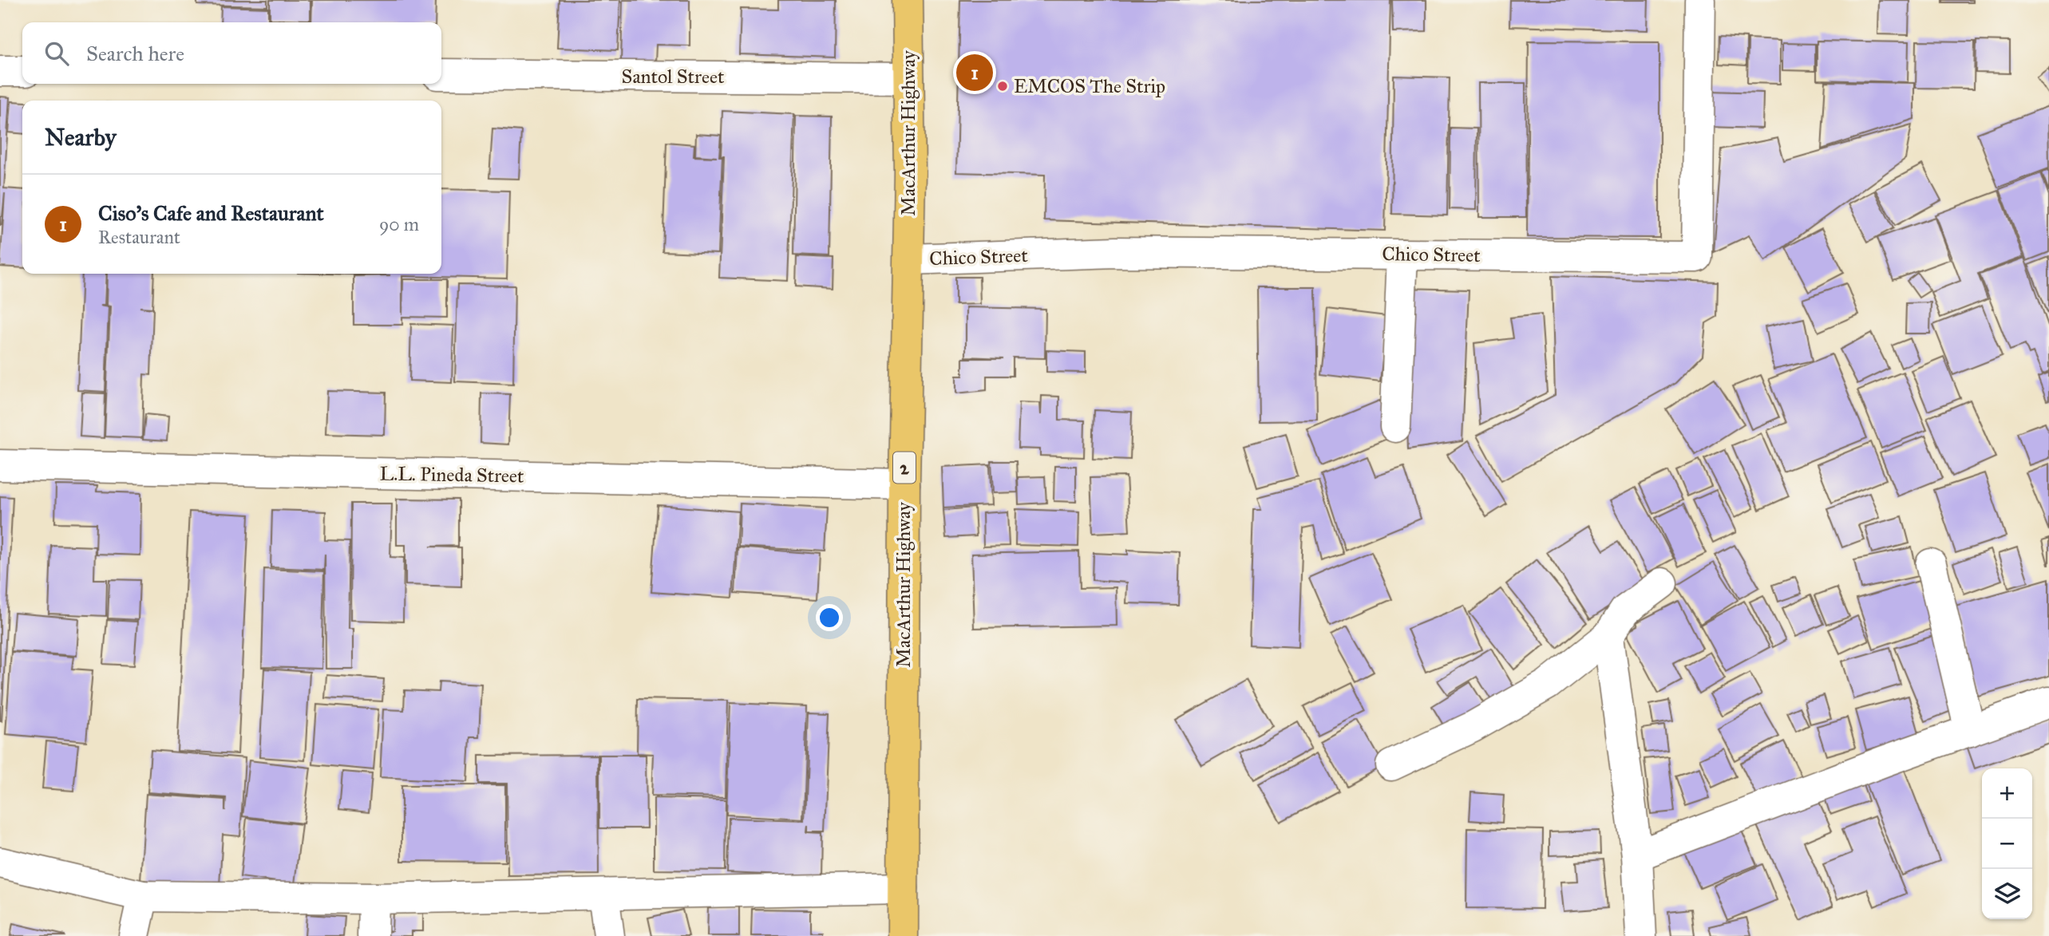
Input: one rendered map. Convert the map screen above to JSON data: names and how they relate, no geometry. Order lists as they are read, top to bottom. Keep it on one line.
{"streets":{"highway":["MacArthur Highway","2"],"street":["Santol Street","Chico Street","L.L. Pineda Street"]},"crossings":[["Santol Street","MacArthur Highway"],["MacArthur Highway","Chico Street"],["MacArthur Highway","L.L. Pineda Street"]],"places":["EMCOS The Strip"],"page":{"search":"Search here","pins":"1","heading":"Nearby","list":[{"mark":"1","name":"Ciso's Cafe and Restaurant","note":"Restaurant","value":"90 m"}],"map_buttons":["+","−"]}}
